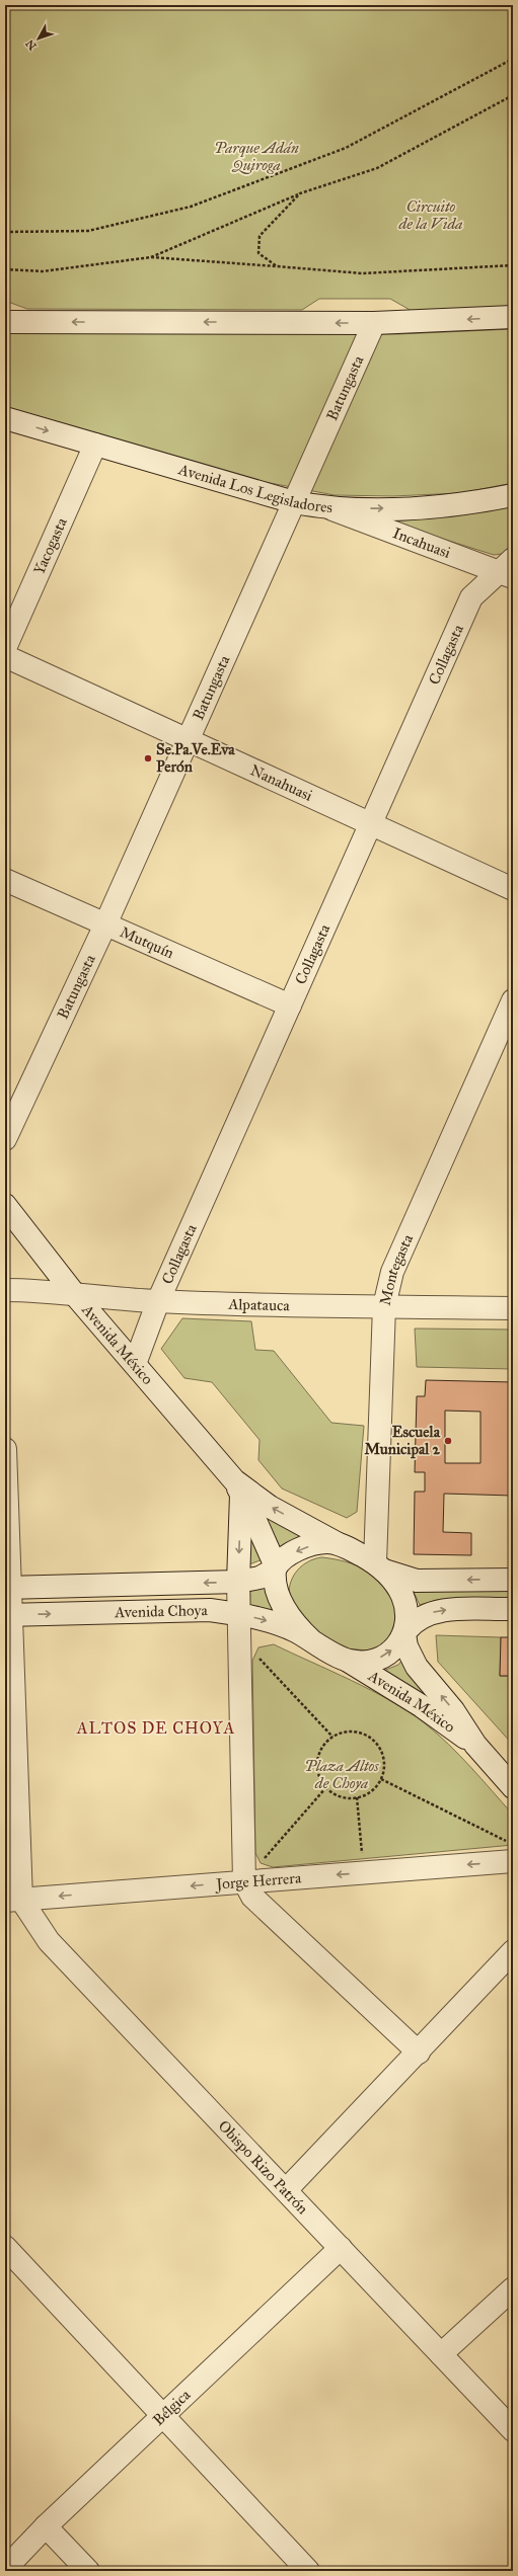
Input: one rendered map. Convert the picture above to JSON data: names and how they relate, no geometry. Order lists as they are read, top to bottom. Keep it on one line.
{"streets":{"street":["Batungasta","Avenida Los Legisladores","Incahuasi","Yacogasta","Collagasta","Nanahuasi","Mutquín","Montegasta","Alpatauca","Avenida México","Avenida Choya","Jorge Herrera","Obispo Rizo Patrón","Bélgica"]},"crossings":[["Batungasta","Avenida Los Legisladores"],["Batungasta","Nanahuasi"],["Batungasta","Mutquín"],["Avenida Los Legisladores","Incahuasi"],["Avenida Los Legisladores","Yacogasta"],["Incahuasi","Collagasta"],["Collagasta","Nanahuasi"],["Collagasta","Mutquín"],["Collagasta","Alpatauca"],["Collagasta","Avenida México"],["Montegasta","Alpatauca"],["Montegasta","Avenida México"],["Montegasta","Avenida Choya"],["Alpatauca","Avenida México"],["Avenida México","Avenida Choya"],["Jorge Herrera","Obispo Rizo Patrón"],["Obispo Rizo Patrón","Bélgica"]],"one_way":["Jorge Herrera"],"districts":["ALTOS DE CHOYA"],"parks":["Parque Adán Quiroga","Circuito de la Vida","Plaza Altos de Choya"],"places":["Se.Pa.Ve.Eva Perón","Escuela Municipal 2"],"north":"bottom left"}
